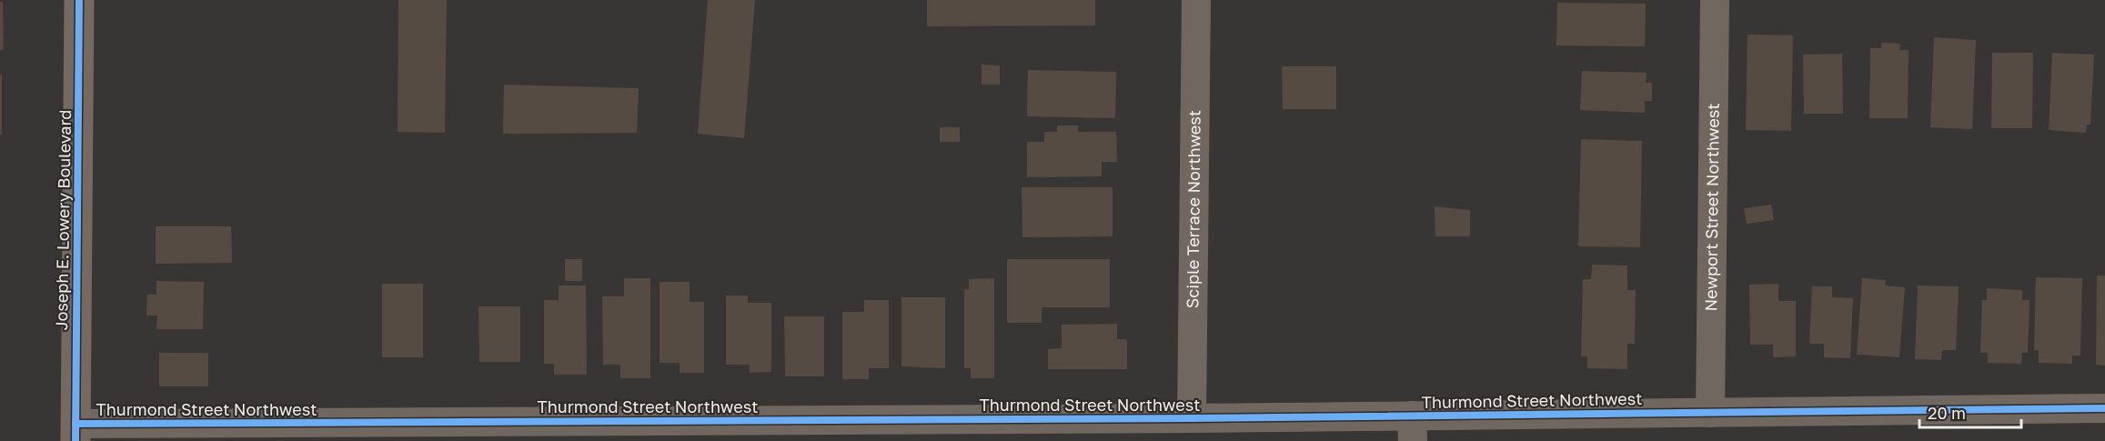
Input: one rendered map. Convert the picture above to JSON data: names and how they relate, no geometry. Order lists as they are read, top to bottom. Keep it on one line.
{"streets":{"main road":["Joseph E. Lowery Boulevard"],"street":["Newport Street Northwest","Sciple Terrace Northwest","Thurmond Street Northwest"]},"crossings":[["Newport Street Northwest","Thurmond Street Northwest"],["Sciple Terrace Northwest","Thurmond Street Northwest"],["Joseph E. Lowery Boulevard","Thurmond Street Northwest"]],"scale_bar":"20 m"}
